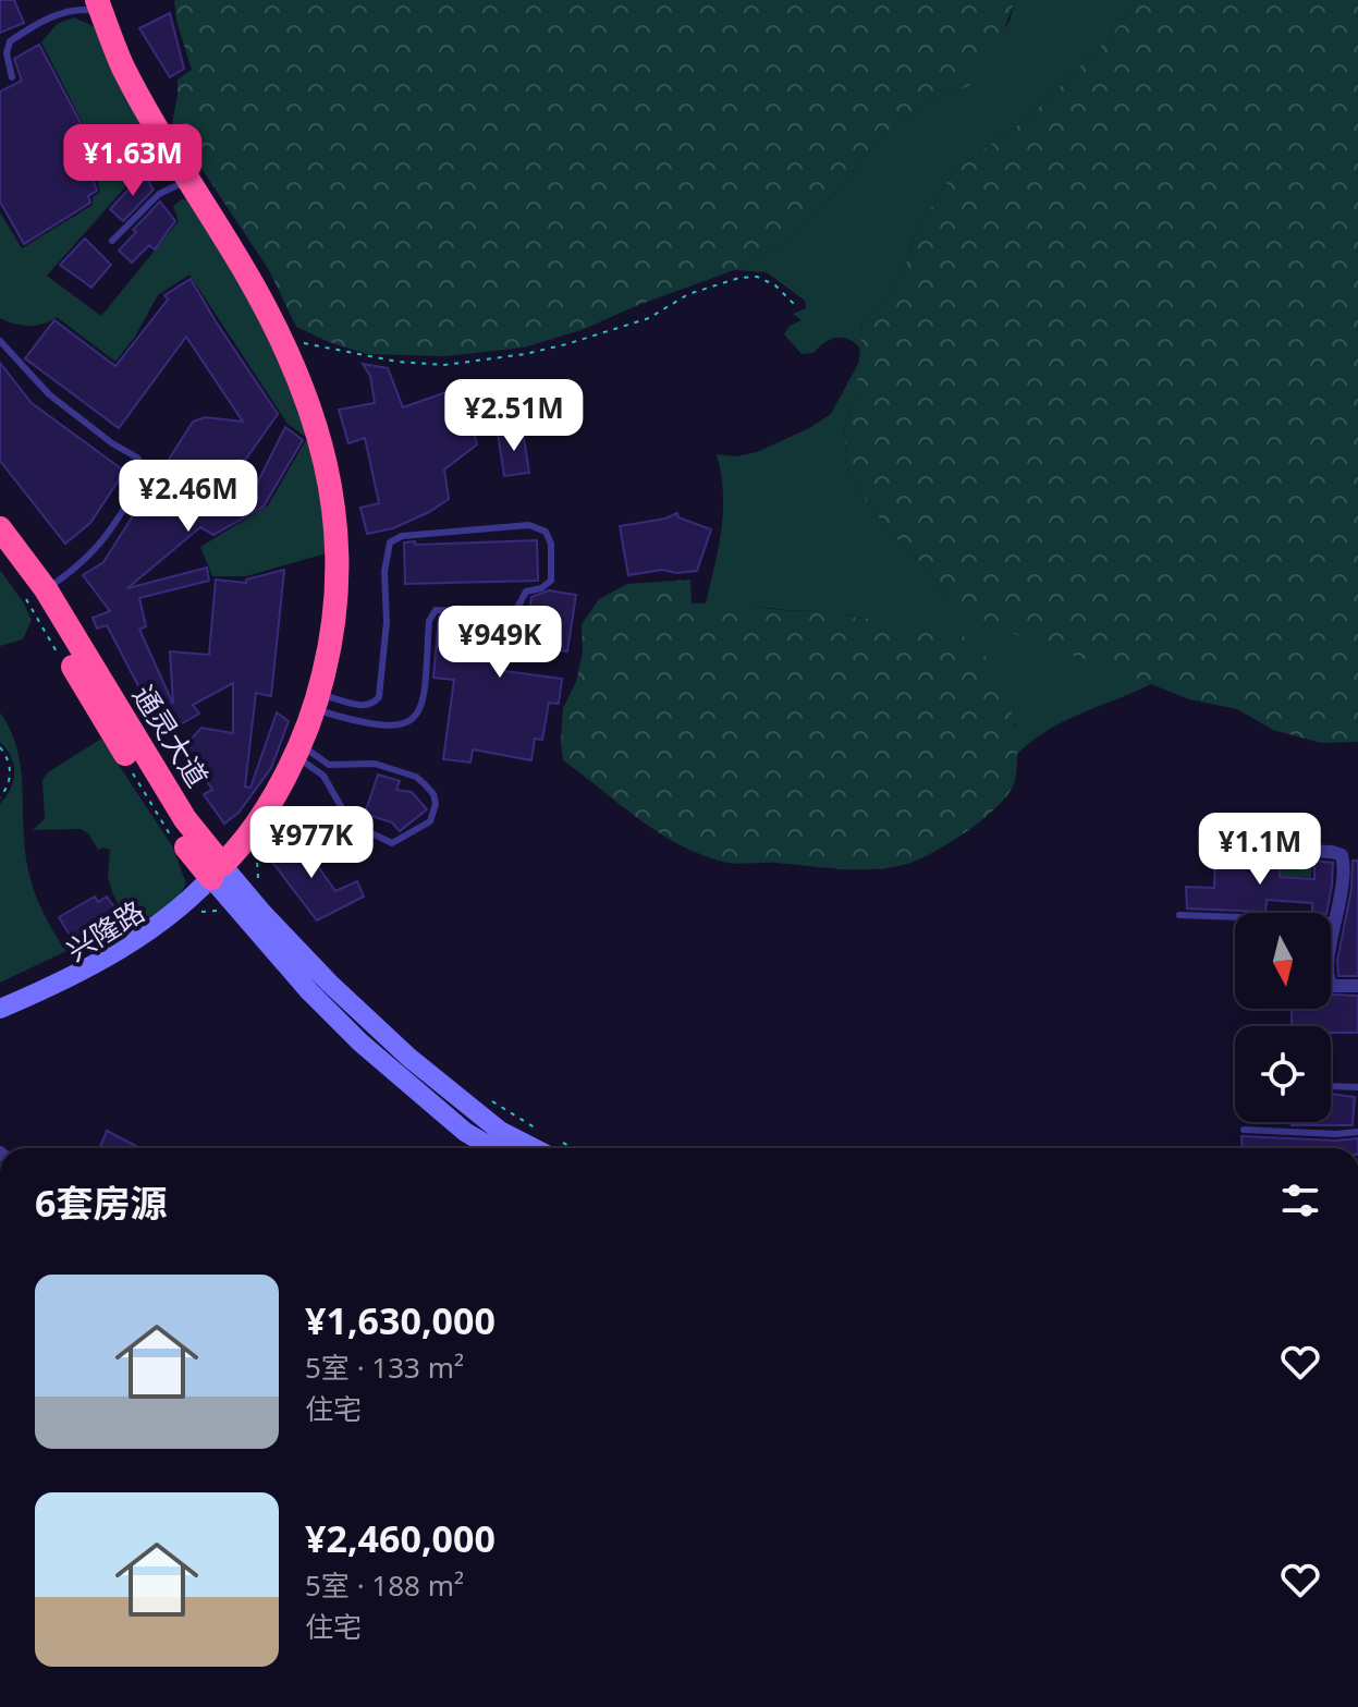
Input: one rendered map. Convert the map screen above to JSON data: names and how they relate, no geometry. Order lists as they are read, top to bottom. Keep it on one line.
{"streets":{"highway":["通灵大道"],"main road":["兴隆路"]},"crossings":[["通灵大道","兴隆路"]],"north":"bottom","page":{"price":["¥1.63M","¥2.51M","¥2.46M","¥949K","¥977K","¥1.1M"],"heading":"6套房源","list":[{"name":"¥1,630,000","note":"5室 · 133 m² · 住宅"},{"name":"¥2,460,000","note":"5室 · 188 m² · 住宅"}]}}
